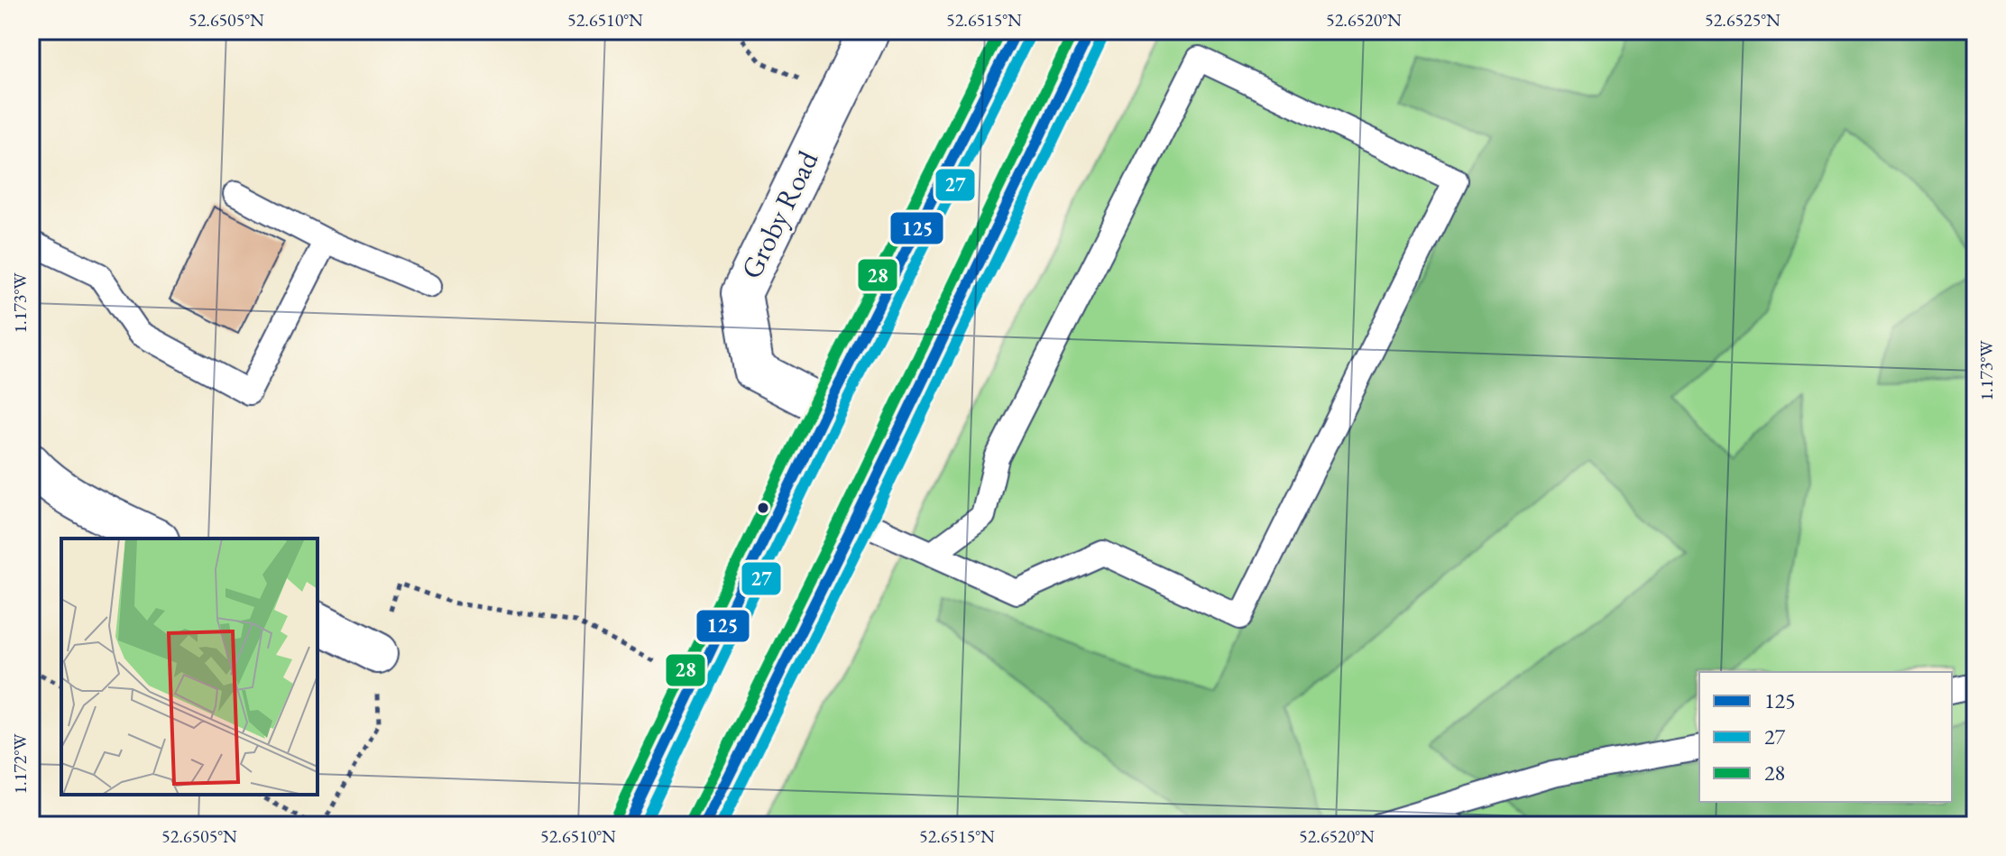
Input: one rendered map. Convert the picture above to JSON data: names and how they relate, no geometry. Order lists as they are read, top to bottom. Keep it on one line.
{"streets":{"street":["Groby Road"]},"lines":["transit line 125","transit line 28","transit line 27"],"legend":["125","27","28"],"coordinates":["52.6505°N","52.6510°N","52.6515°N","52.6520°N","52.6525°N","1.173°W","1.172°W"]}
